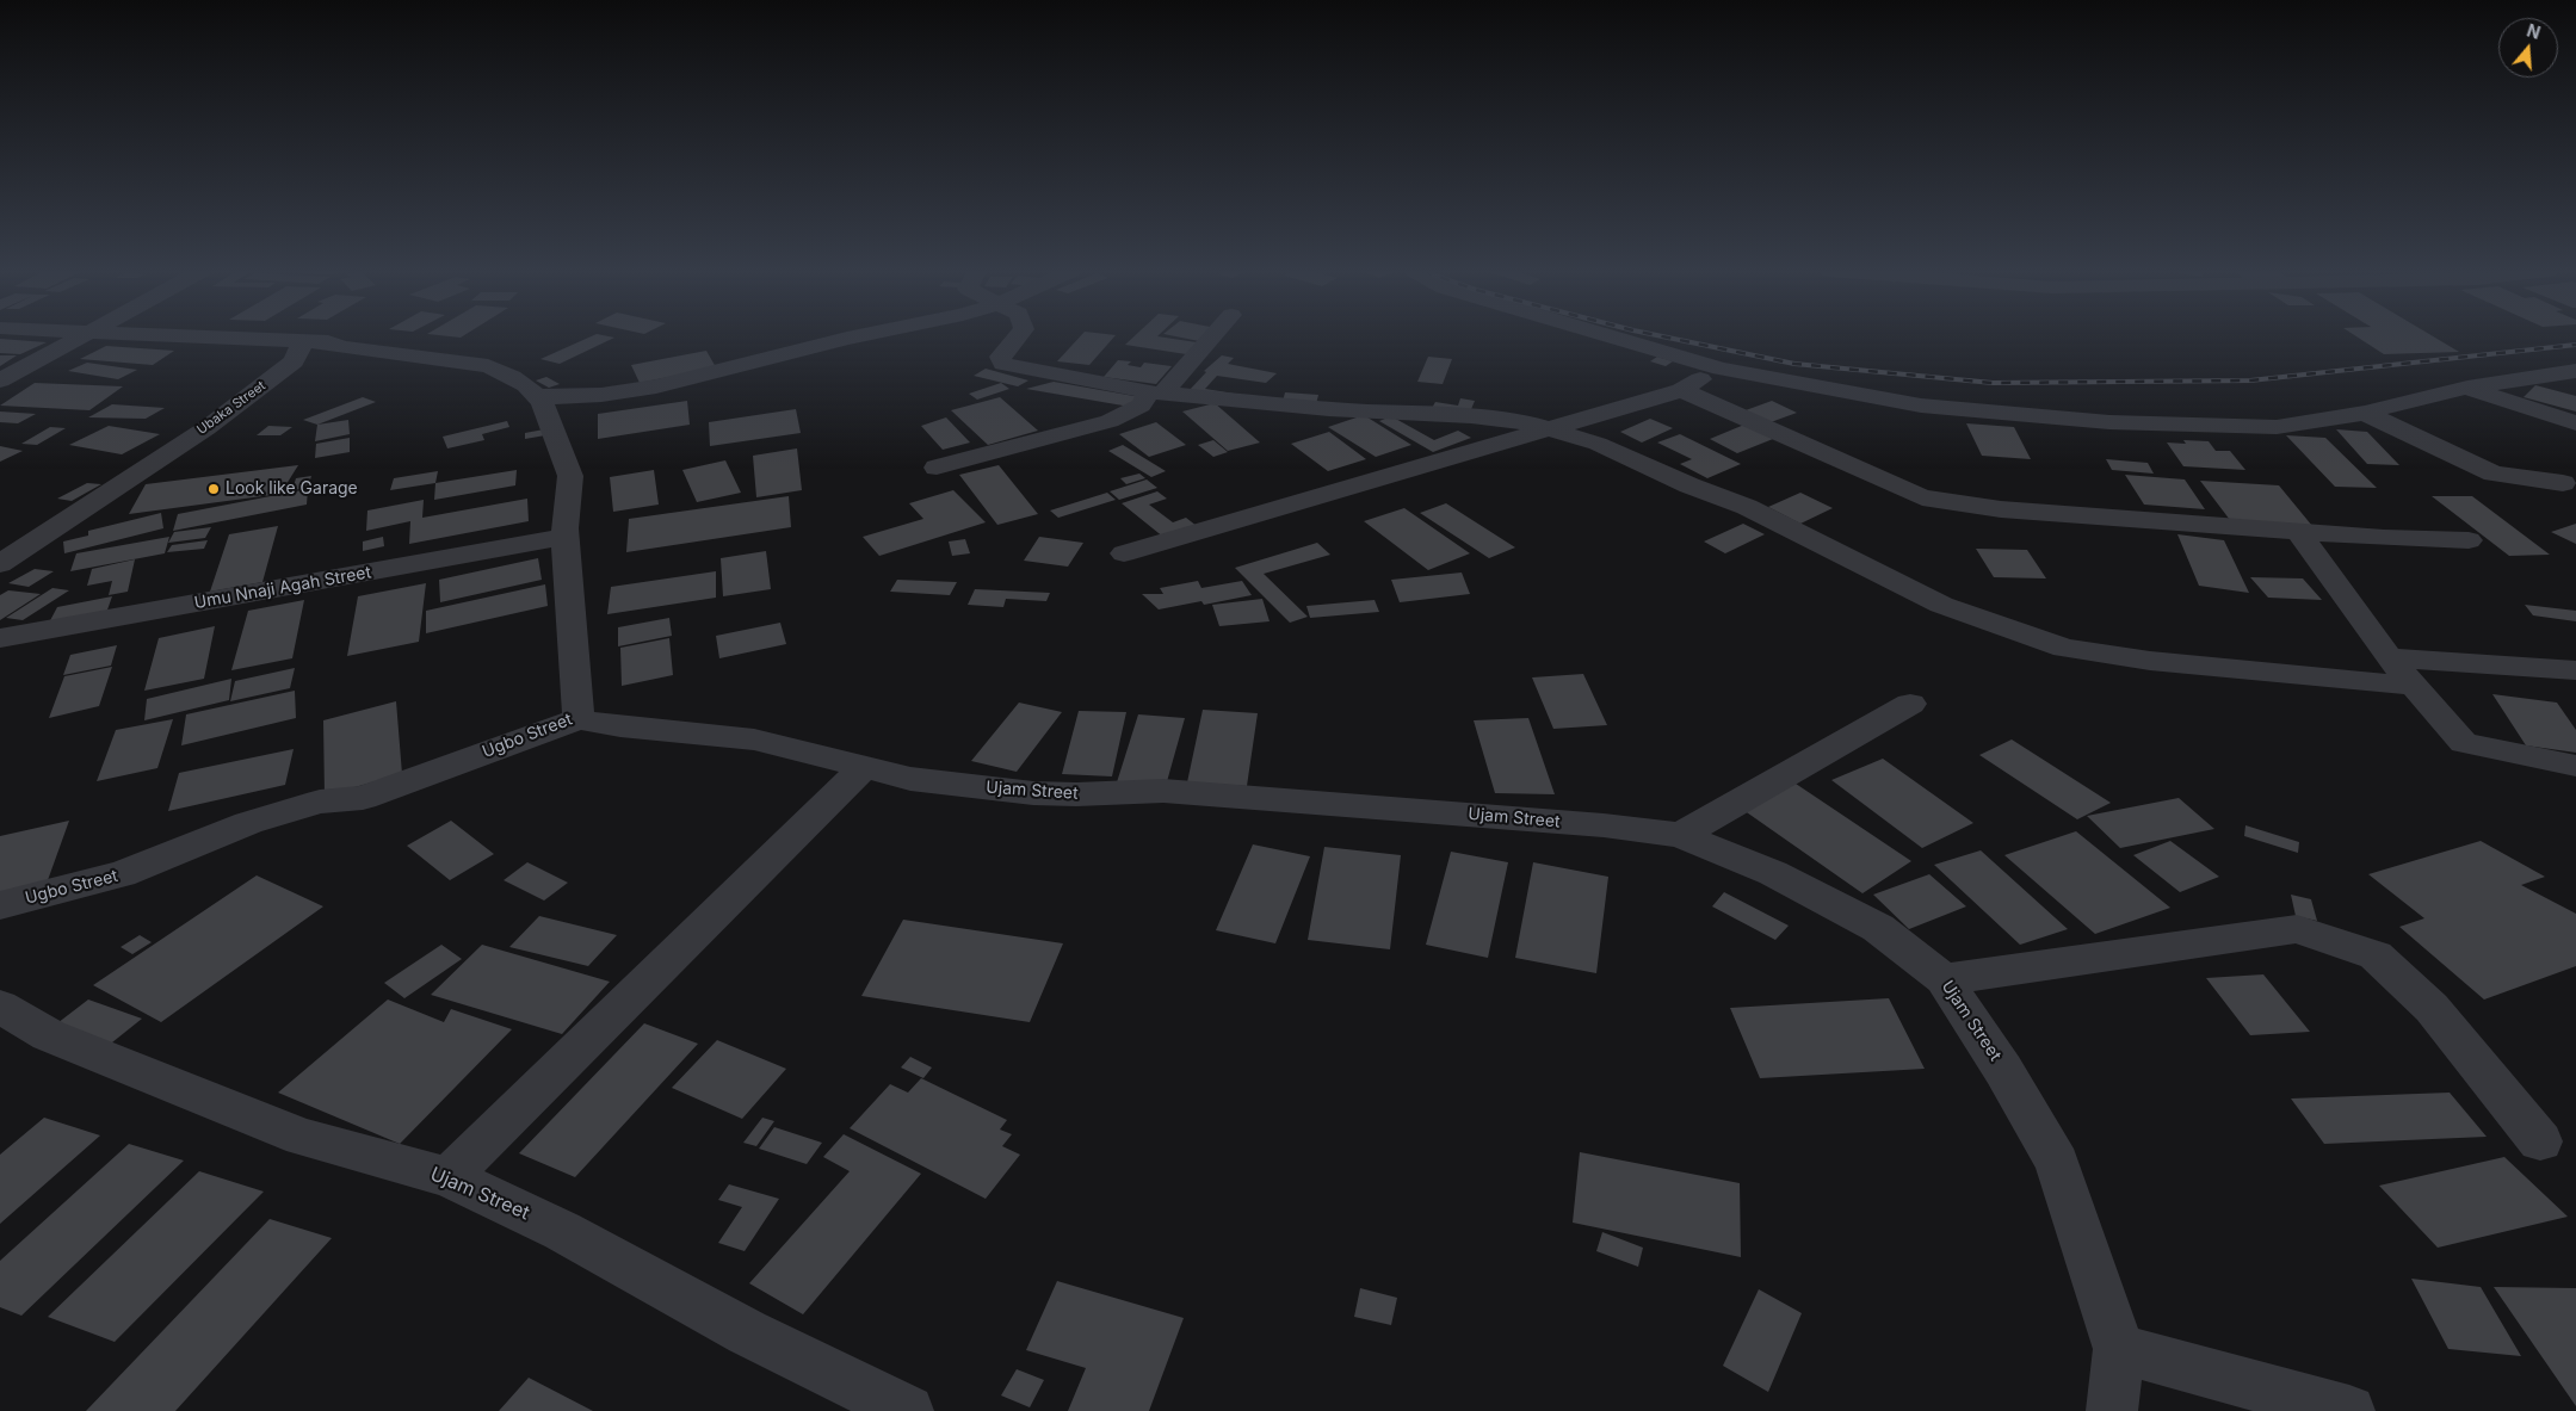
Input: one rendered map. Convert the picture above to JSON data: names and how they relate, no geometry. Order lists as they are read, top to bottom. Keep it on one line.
{"streets":{"street":["Ubaka Street","Umu Nnaji Agah Street","Ugbo Street","Ujam Street"]},"crossings":[["Umu Nnaji Agah Street","Ugbo Street"],["Ugbo Street","Ujam Street"]],"places":["Look like Garage"],"north":"top"}
